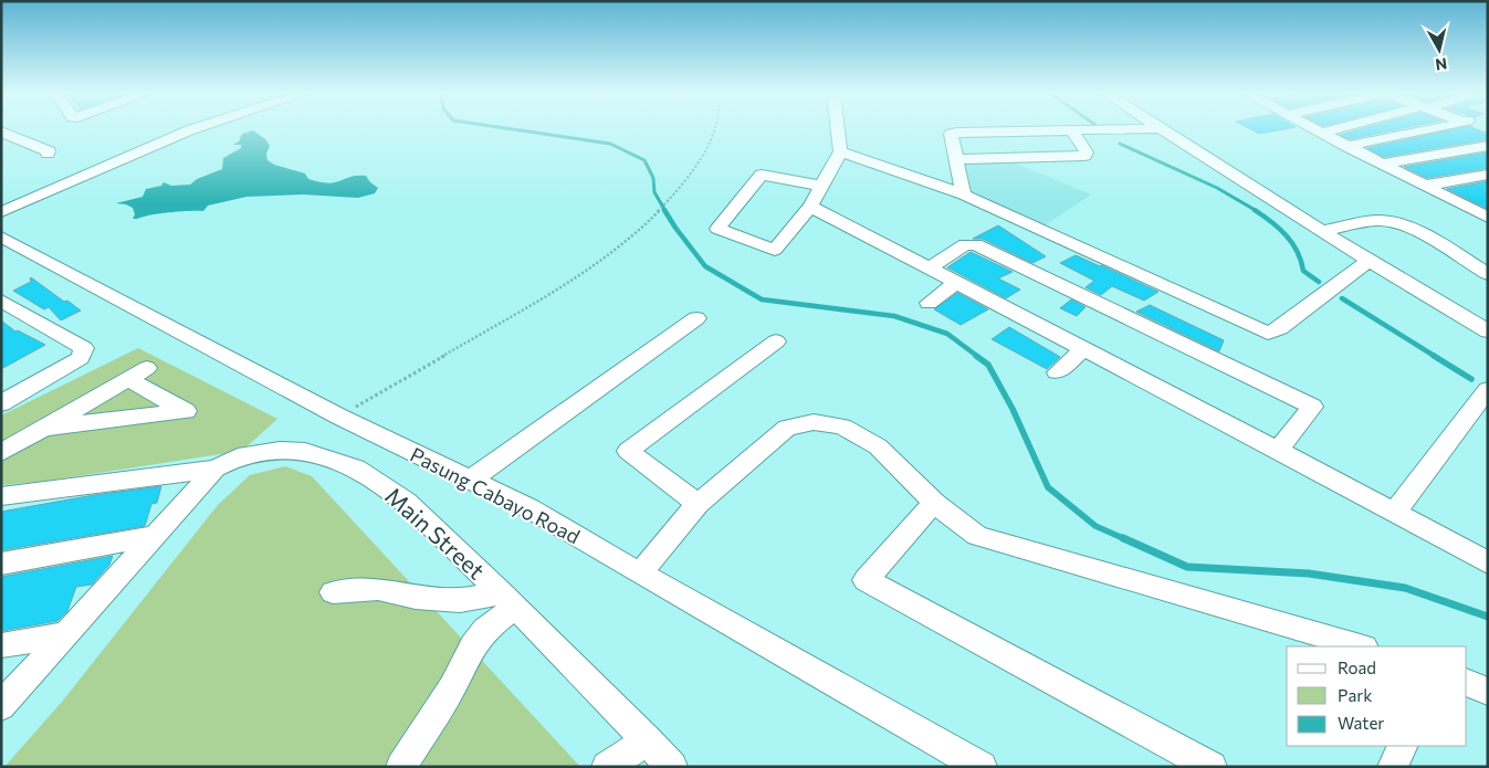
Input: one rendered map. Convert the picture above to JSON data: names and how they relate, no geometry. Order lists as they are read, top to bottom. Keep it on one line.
{"streets":{"street":["Pasung Cabayo Road","Main Street"]},"legend":["Road","Park","Water"],"north":"bottom"}
